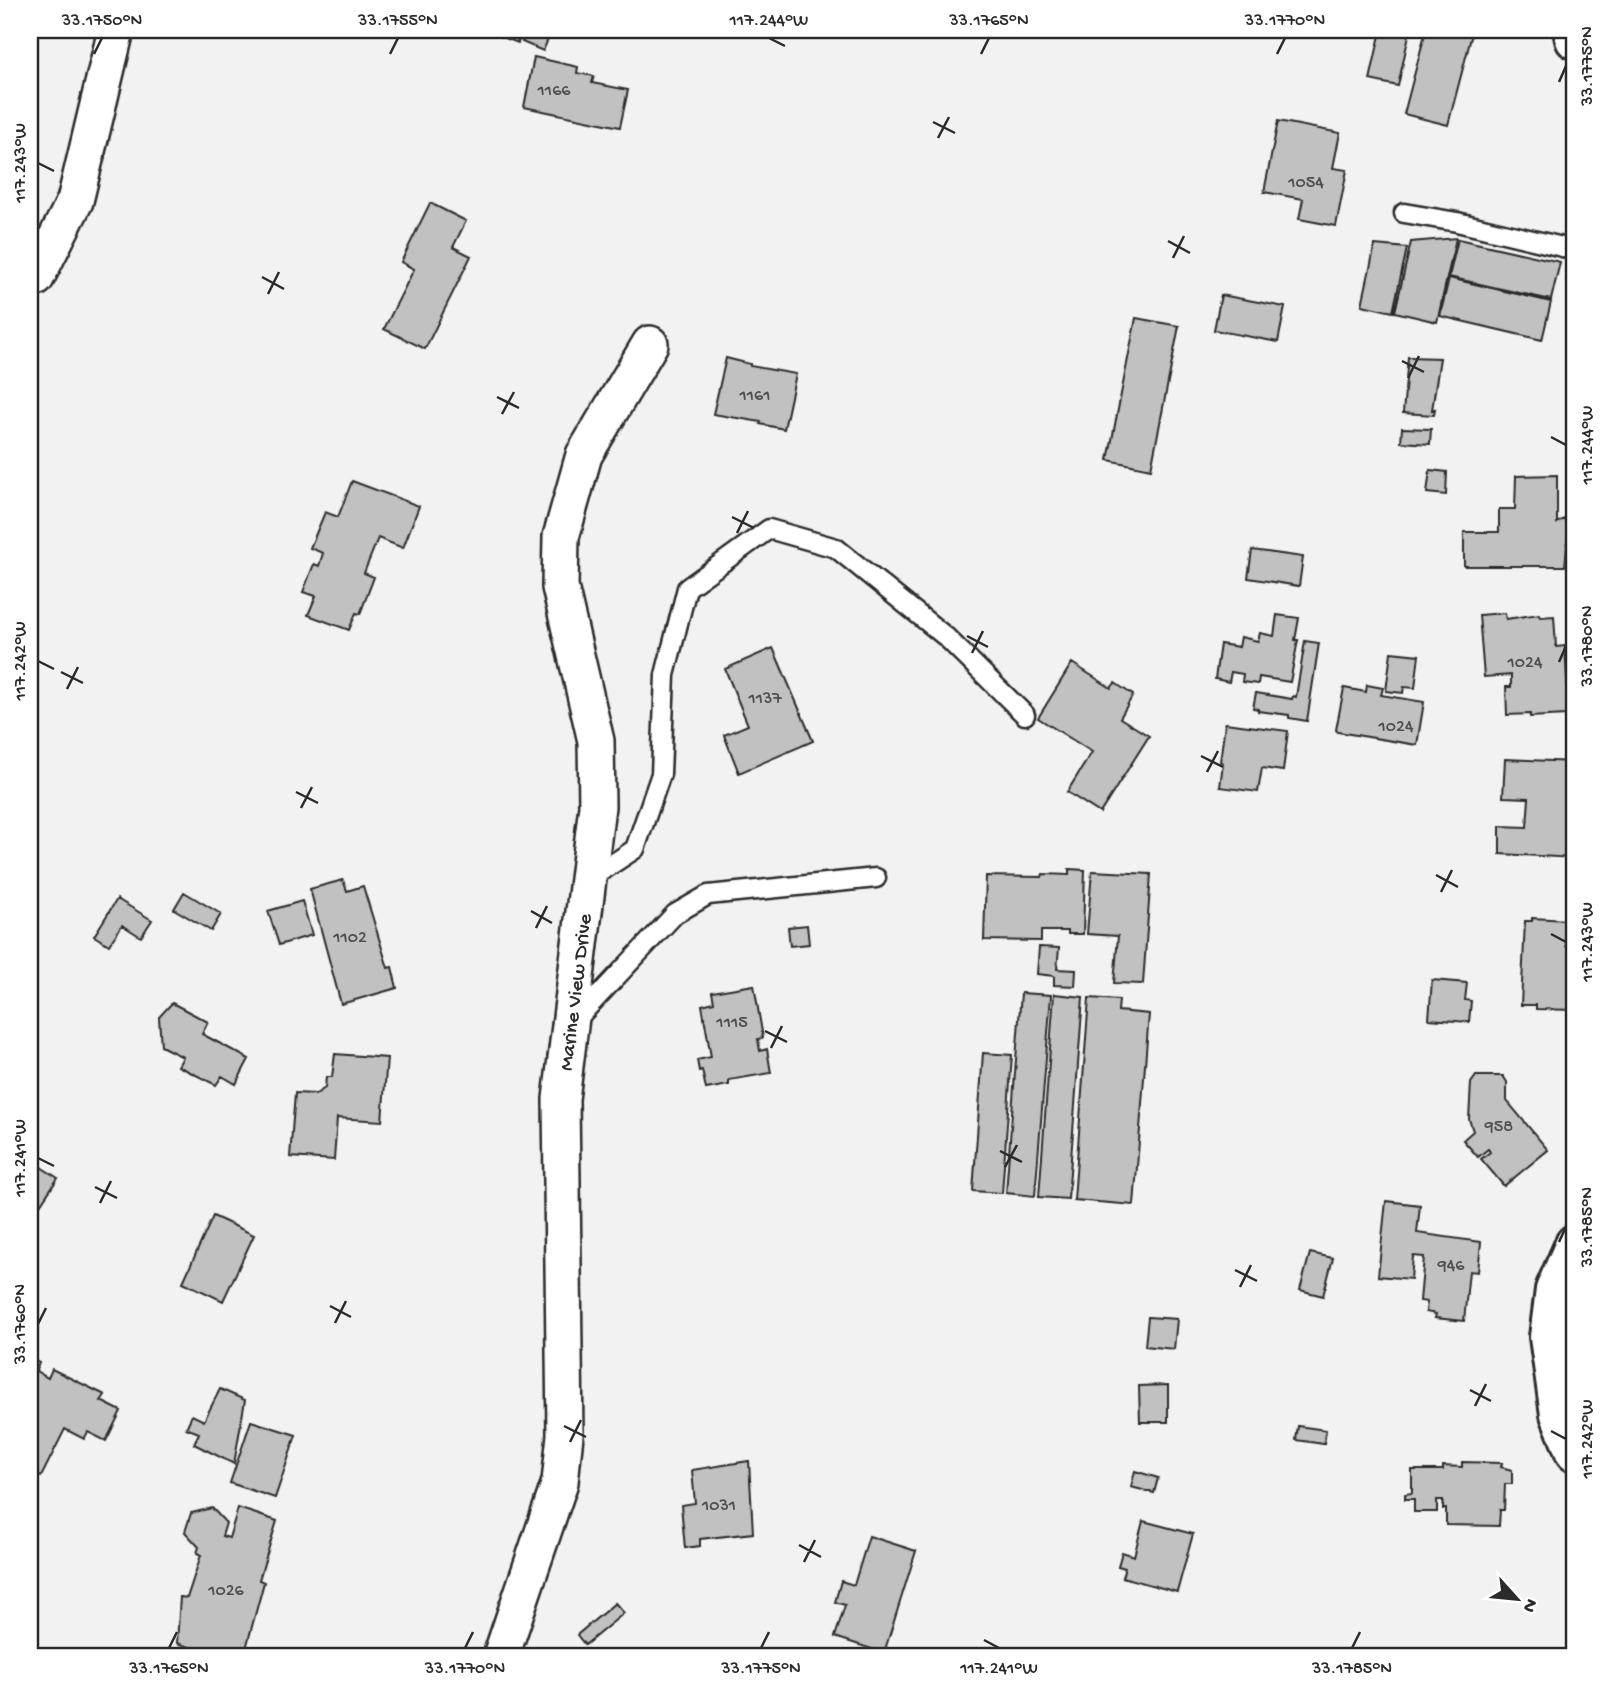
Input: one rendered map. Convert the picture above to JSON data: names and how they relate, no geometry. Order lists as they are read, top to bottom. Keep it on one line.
{"streets":{"street":["Marine View Drive"]},"house_numbers":["1166","1054","1161","1024","1137","1024","1102","1115","958","946","1031","1026"],"north":"bottom right","coordinates":["33.1750°N","33.1755°N","117.244°W","33.1765°N","33.1770°N","33.1775°N","117.243°W","33.1780°N","117.242°W","117.241°W","33.1785°N","33.1760°N"]}
